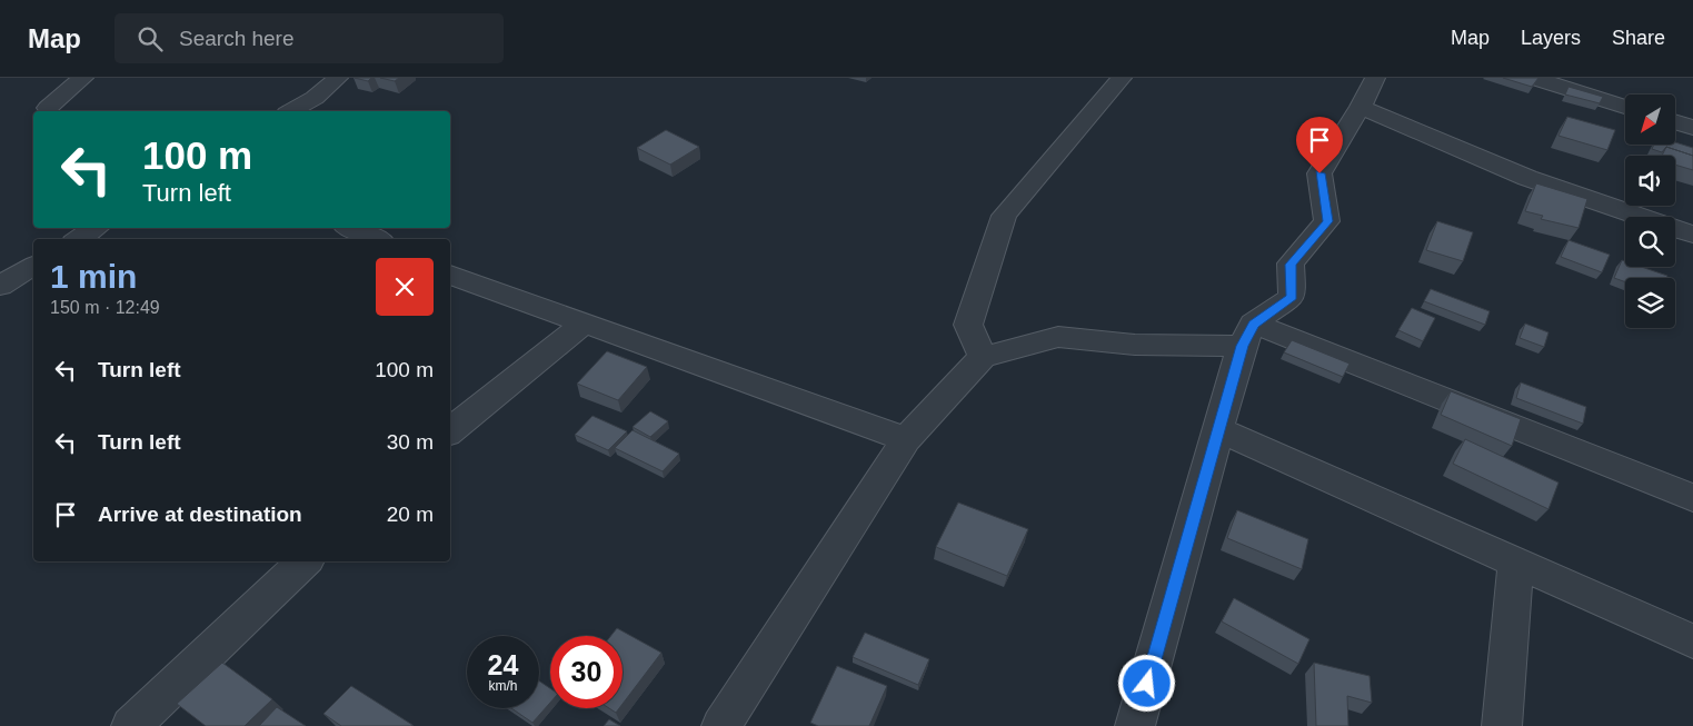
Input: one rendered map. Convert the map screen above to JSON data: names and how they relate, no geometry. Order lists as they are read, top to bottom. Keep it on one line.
{"north":"bottom left","page":{"header":"Map","search":"Search here","nav":["Map","Layers","Share"],"turn":["100 m","Turn left"],"heading":["1 min","150 m · 12:49"],"list":[{"name":"Turn left","value":"100 m"},{"name":"Turn left","value":"30 m"},{"name":"Arrive at destination","value":"20 m"}],"speed":"24 km/h","limit":"30"}}
